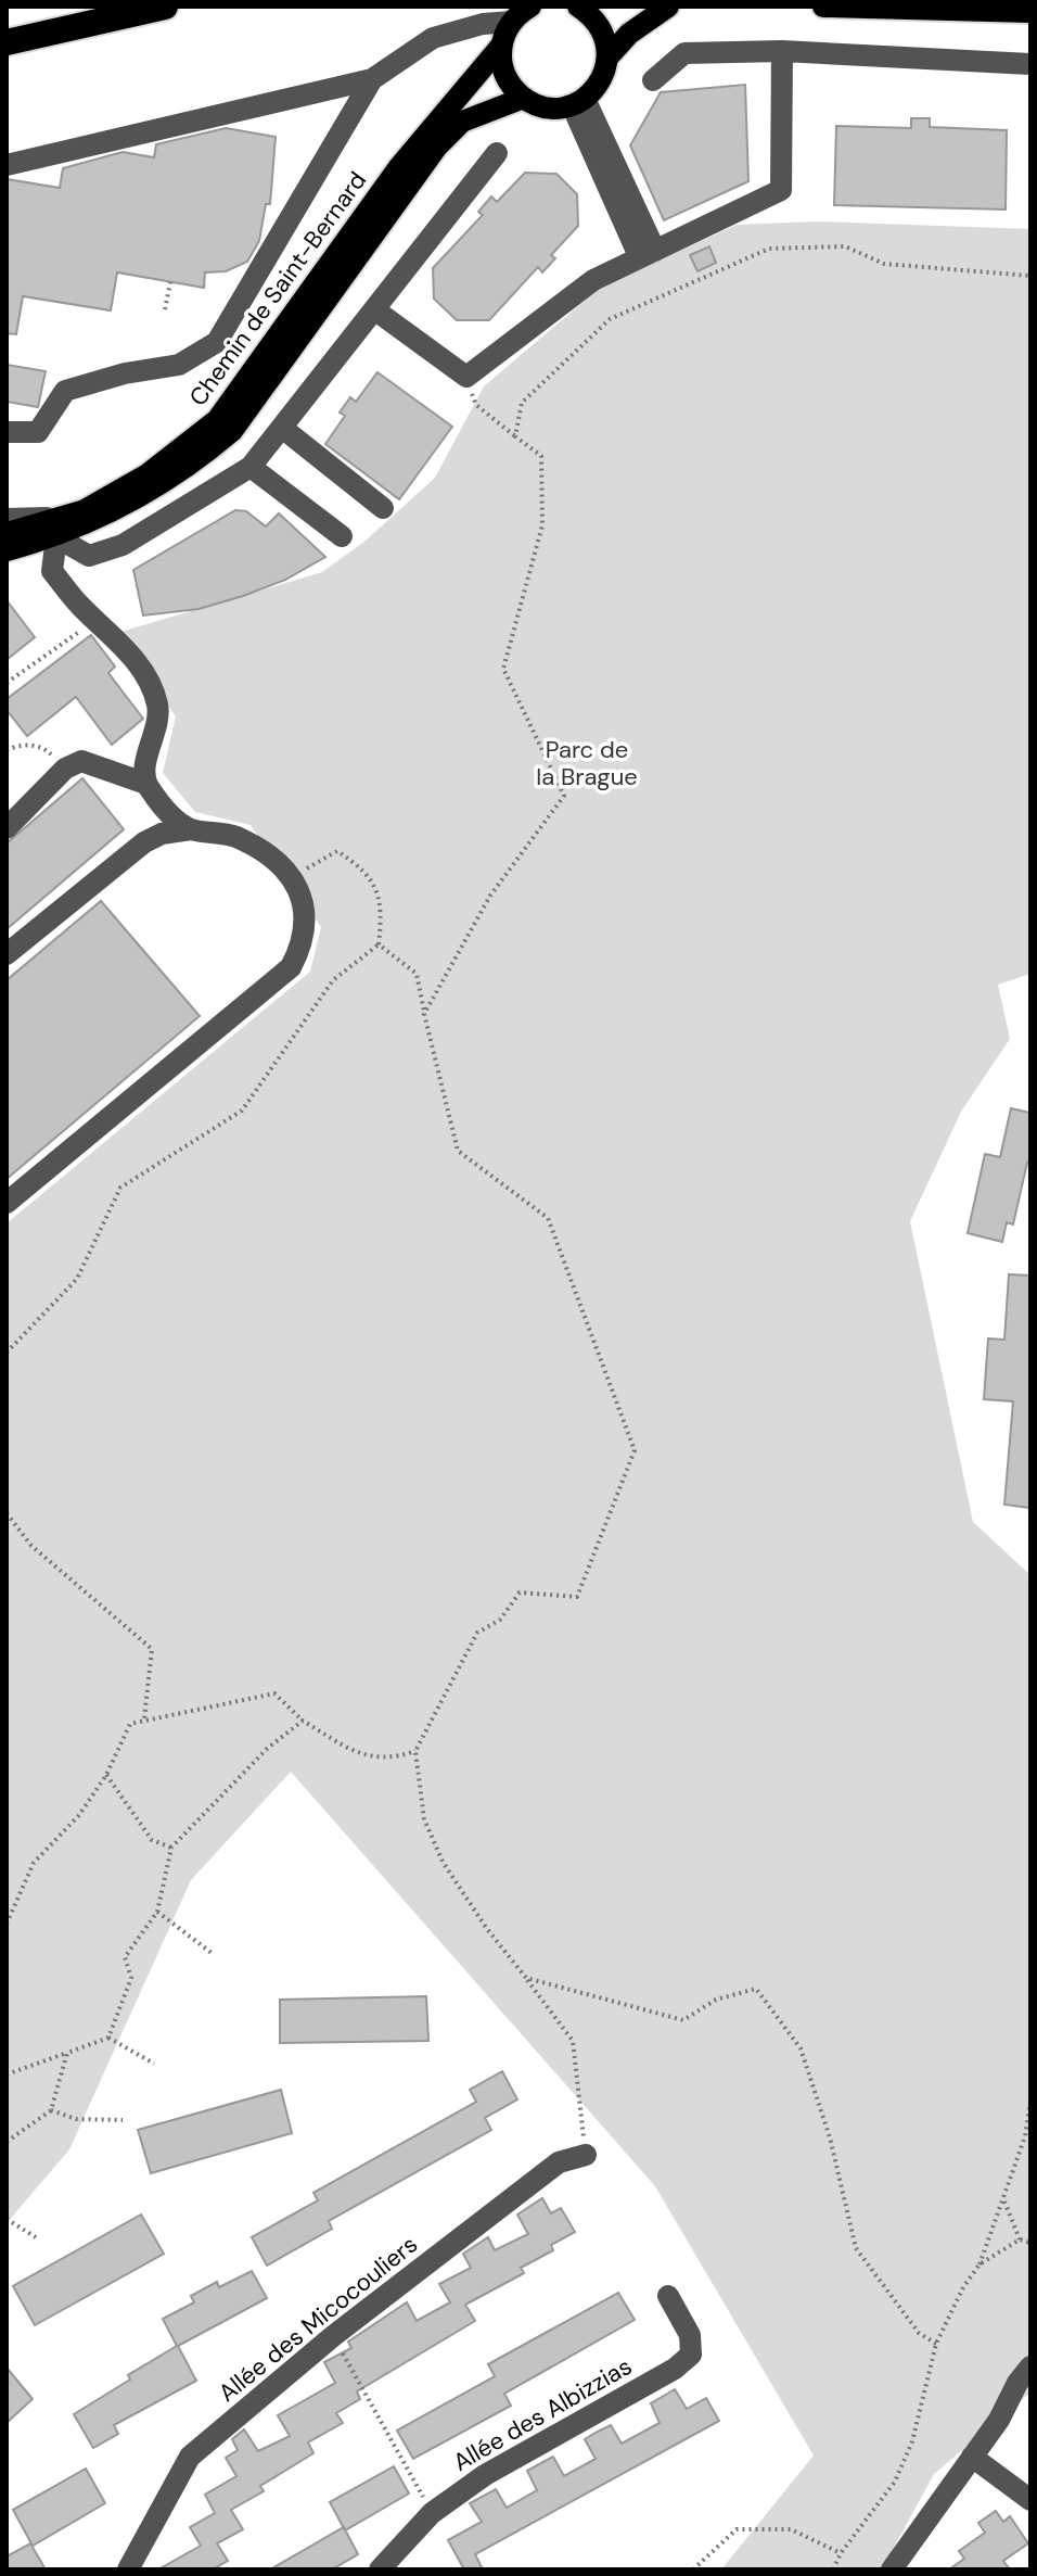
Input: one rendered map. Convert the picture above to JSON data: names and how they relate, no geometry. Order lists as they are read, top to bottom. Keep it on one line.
{"streets":{"main road":["Chemin de Saint-Bernard"],"street":["Allée des Micocouliers","Allée des Albizzias"]},"parks":["Parc de la Brague"]}
